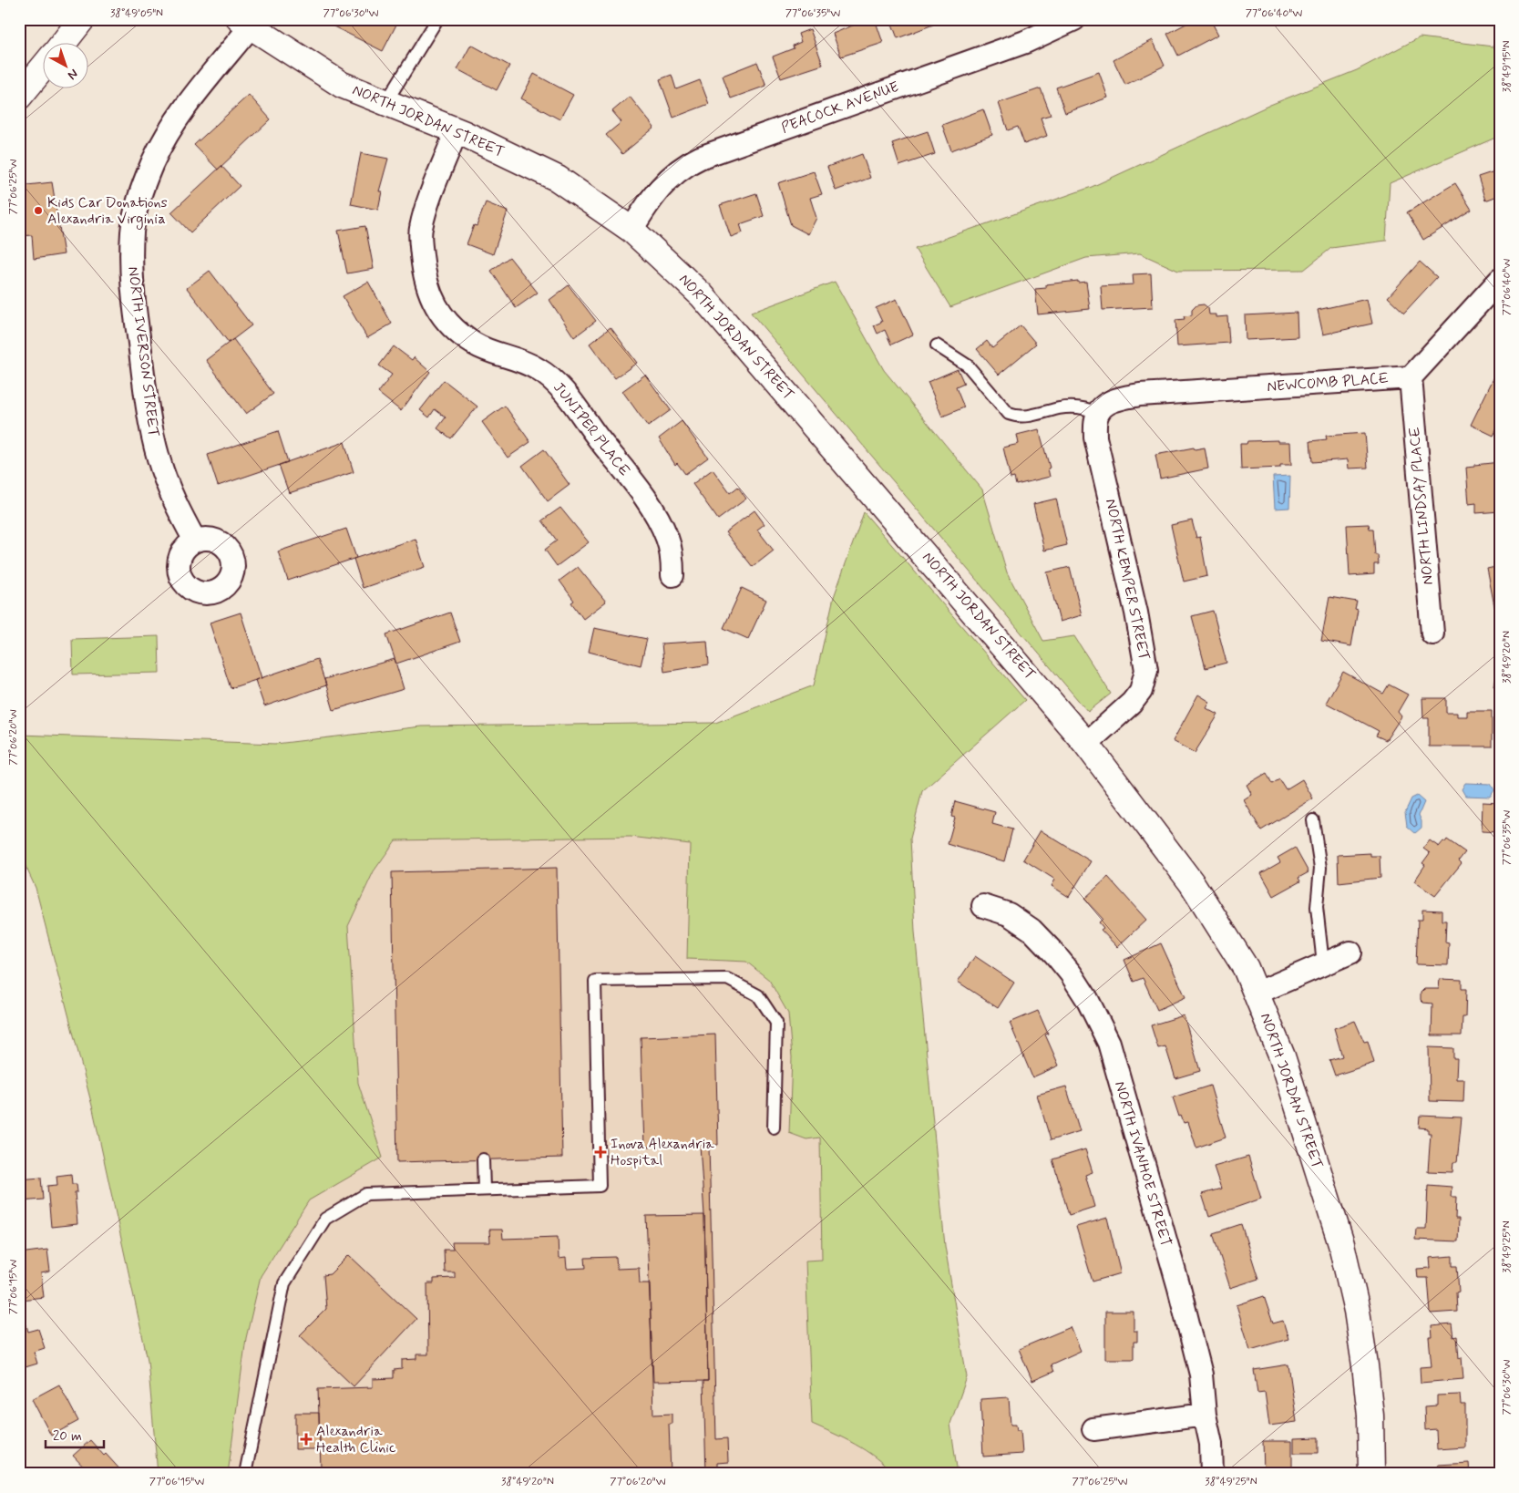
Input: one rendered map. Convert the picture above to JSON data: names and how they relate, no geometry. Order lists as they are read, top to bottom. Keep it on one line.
{"streets":{"street":["PEACOCK AVENUE","NORTH JORDAN STREET","NORTH IVERSON STREET","NEWCOMB PLACE","JUNIPER PLACE","NORTH LINDSAY PLACE","NORTH KEMPER STREET","NORTH IVANHOE STREET"]},"crossings":[["PEACOCK AVENUE","NORTH JORDAN STREET"],["NORTH JORDAN STREET","NORTH IVERSON STREET"],["NORTH JORDAN STREET","JUNIPER PLACE"],["NORTH JORDAN STREET","NORTH KEMPER STREET"],["NEWCOMB PLACE","NORTH LINDSAY PLACE"],["NEWCOMB PLACE","NORTH KEMPER STREET"]],"places":{"other":["Kids Car Donations Alexandria Virginia"],"health":["Inova Alexandria Hospital","Alexandria Health Clinic"]},"scale_bar":"20 m","north":"bottom right","coordinates":["38°49'05\"N","77°06'30\"W","77°06'35\"W","77°06'40\"W","38°49'15\"N","77°06'25\"W","38°49'20\"N","77°06'20\"W","38°49'25\"N","77°06'15\"W"]}
